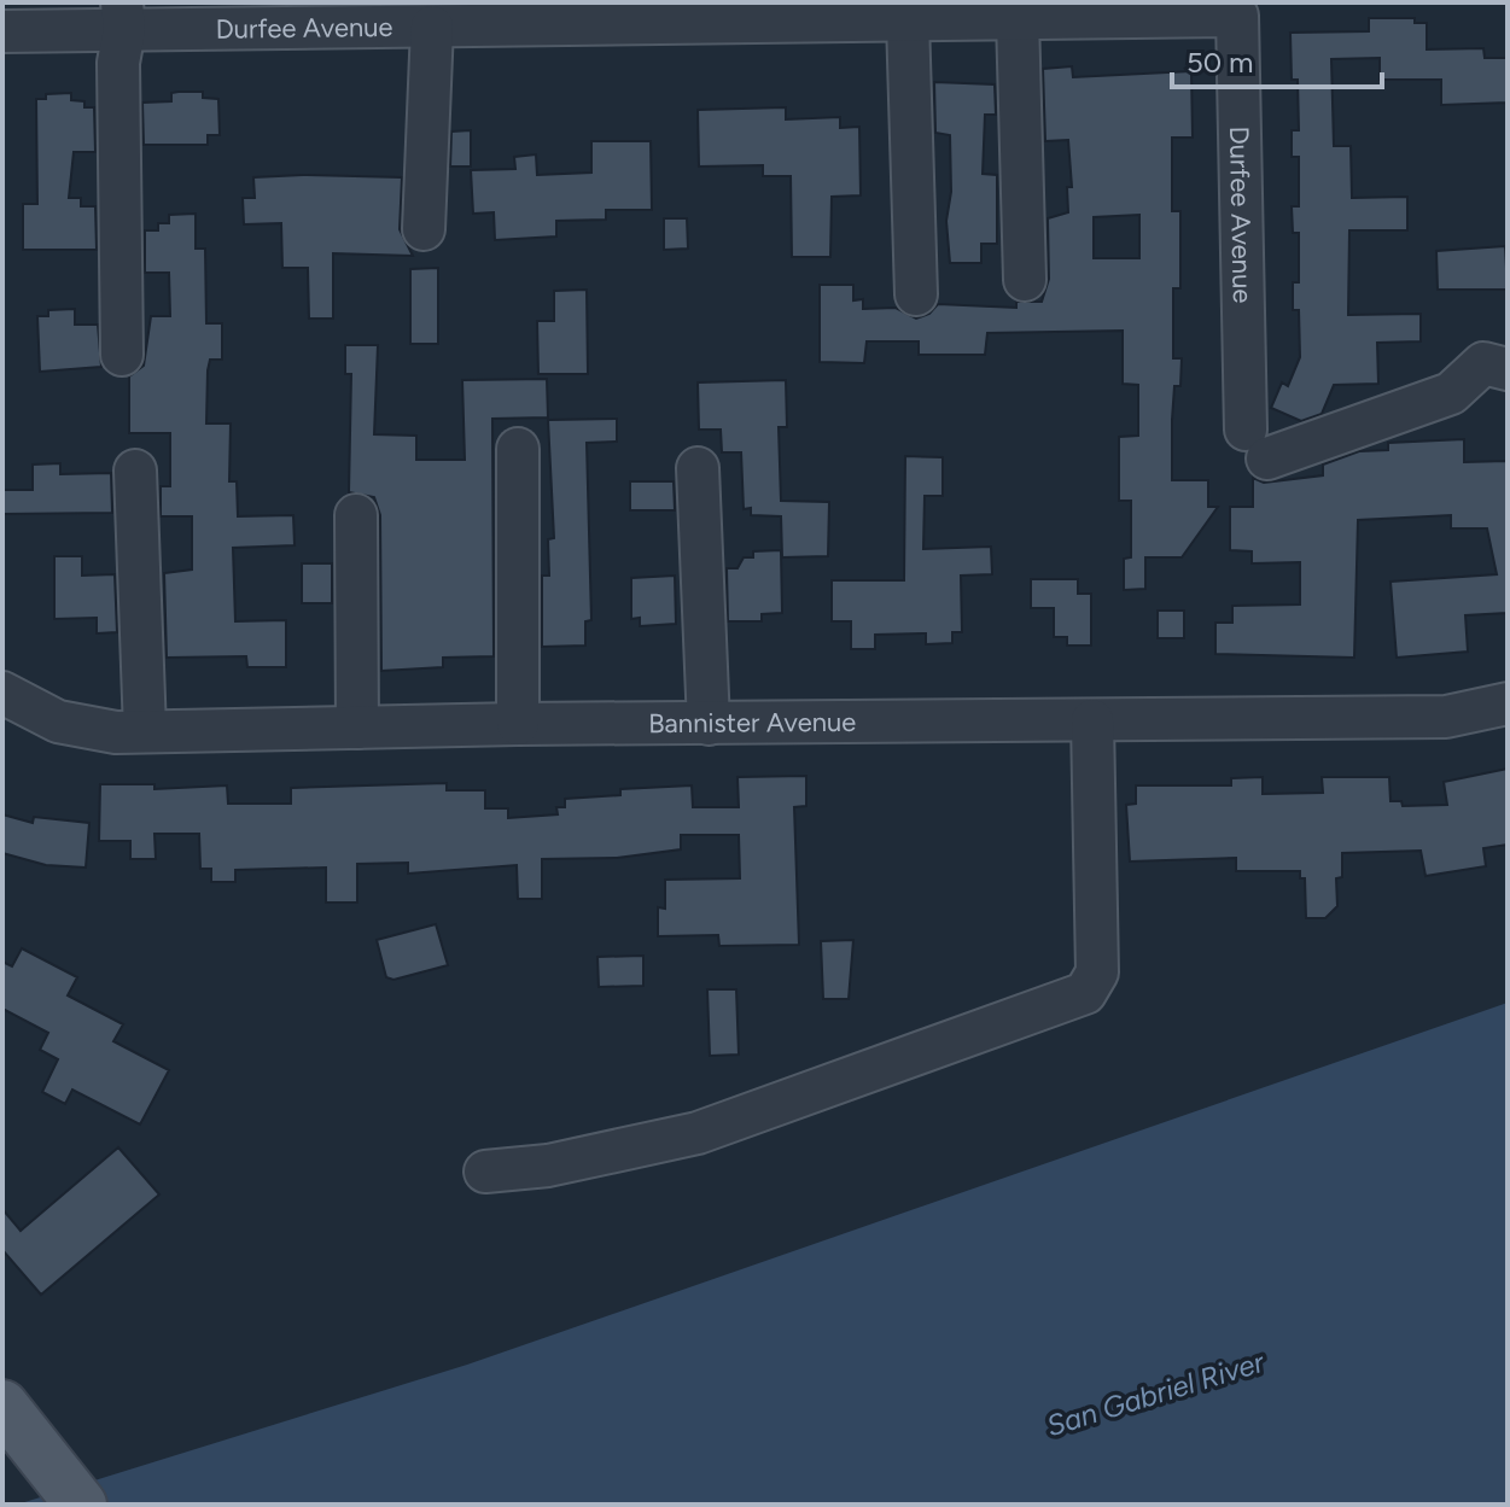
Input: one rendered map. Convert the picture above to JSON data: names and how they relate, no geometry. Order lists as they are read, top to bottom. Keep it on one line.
{"streets":{"street":["Durfee Avenue","Bannister Avenue"]},"water":["San Gabriel River"],"scale_bar":"50 m"}
